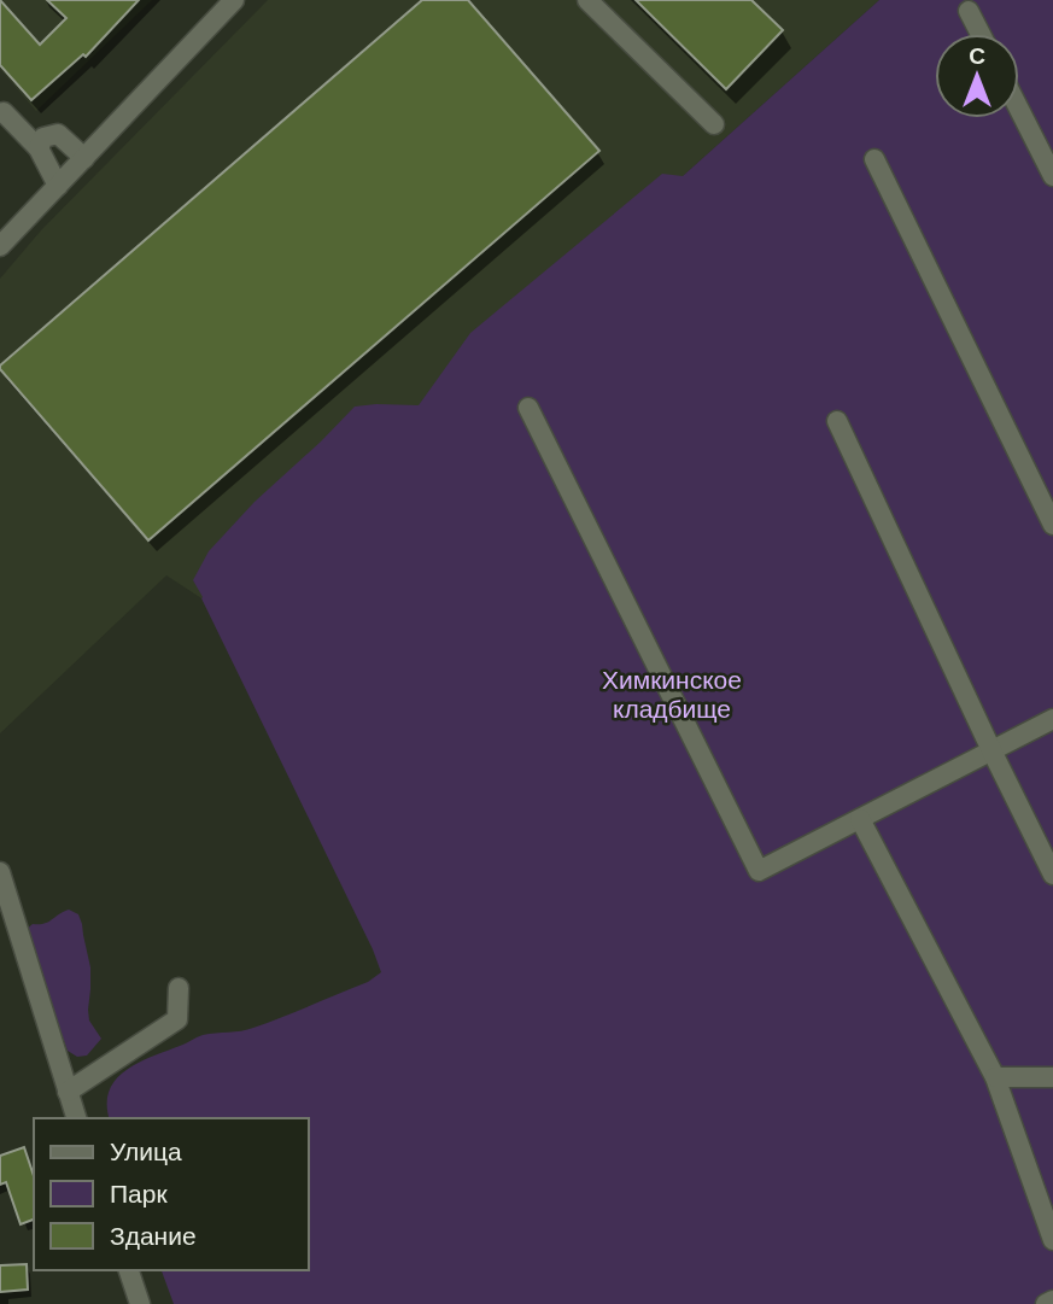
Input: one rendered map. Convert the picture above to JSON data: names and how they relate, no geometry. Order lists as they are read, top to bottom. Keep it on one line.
{"parks":["Химкинское кладбище"],"legend":["Улица","Парк","Здание"],"north":"top"}
